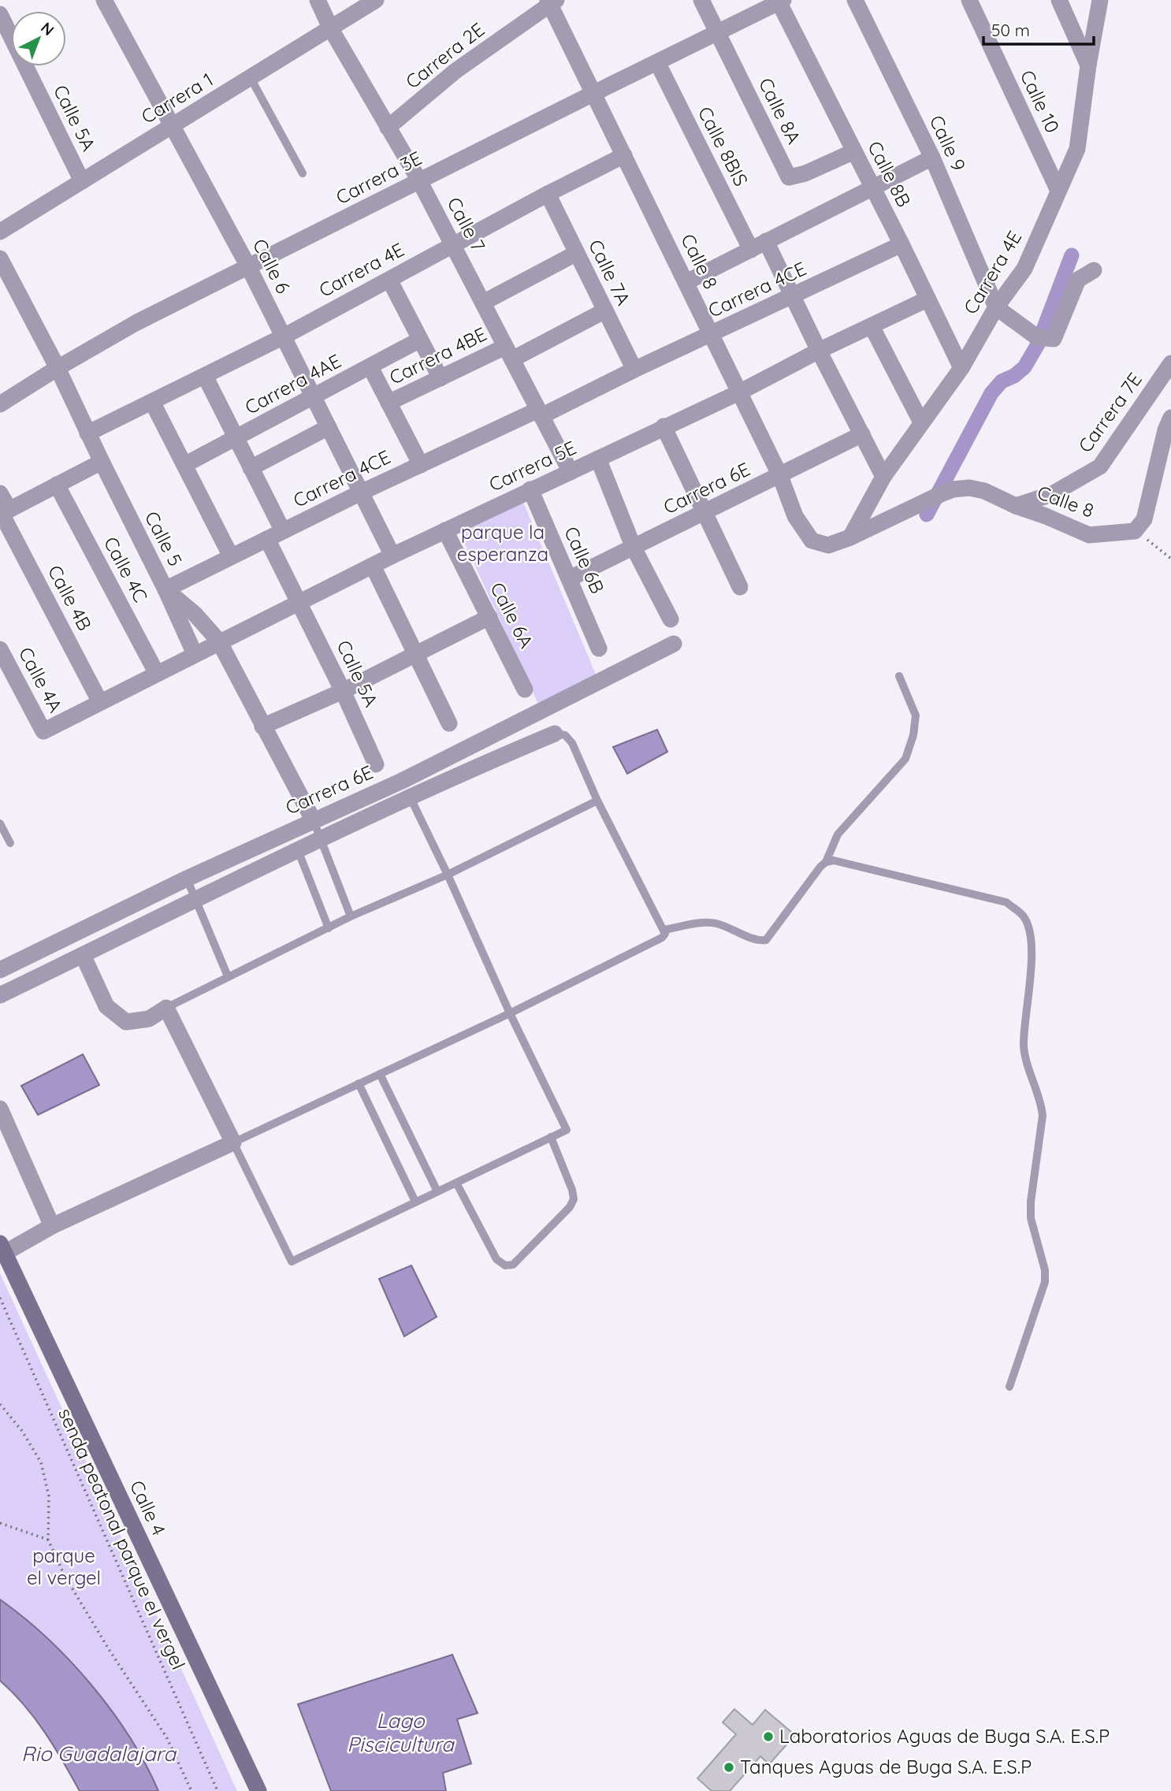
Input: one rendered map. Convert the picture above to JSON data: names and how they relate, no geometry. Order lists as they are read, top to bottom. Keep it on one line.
{"streets":{"street":["Carrera 2E","Carrera 1","Calle 10","Calle 8A","Calle 5A","Calle 9","Calle 8BIS","Calle 8B","Carrera 3E","Calle 7","Calle 8","Calle 6","Carrera 4E","Calle 7A","Carrera 4CE","Carrera 4BE","Carrera 4AE","Carrera 7E","Carrera 5E","Carrera 6E","Calle 5","Calle 6B","Calle 4C","Calle 4B","Calle 6A","Calle 4A","Calle 4"],"path":["senda peatonal parque el vergel"]},"crossings":[["Carrera 2E","Calle 7"],["Carrera 2E","Calle 8"],["Carrera 1","Calle 5A"],["Carrera 1","Calle 7"],["Carrera 1","Calle 6"],["Calle 10","Carrera 4E"],["Calle 8A","Calle 8B"],["Calle 8A","Carrera 3E"],["Calle 5A","Carrera 4CE"],["Calle 5A","Carrera 5E"],["Calle 9","Carrera 4E"],["Calle 8BIS","Carrera 3E"],["Calle 8B","Carrera 3E"],["Calle 8B","Carrera 4E"],["Calle 8B","Carrera 4CE"],["Calle 8B","Carrera 5E"],["Carrera 3E","Calle 7"],["Carrera 3E","Calle 8"],["Carrera 3E","Calle 6"],["Carrera 3E","Calle 5"],["Calle 7","Carrera 4E"],["Calle 7","Carrera 4CE"],["Calle 7","Carrera 4BE"],["Calle 7","Carrera 5E"],["Calle 8","Carrera 4E"],["Calle 8","Carrera 4CE"],["Calle 8","Carrera 7E"],["Calle 8","Carrera 5E"],["Calle 8","Carrera 6E"],["Calle 6","Carrera 4E"],["Calle 6","Carrera 4CE"],["Calle 6","Carrera 4AE"],["Calle 6","Carrera 5E"],["Carrera 4E","Calle 7A"],["Carrera 4E","Calle 5"],["Calle 7A","Carrera 4CE"],["Calle 7A","Carrera 4BE"],["Carrera 4CE","Calle 5"],["Carrera 5E","Calle 5"],["Carrera 5E","Calle 6B"],["Carrera 5E","Calle 4C"],["Carrera 5E","Calle 4B"],["Carrera 5E","Calle 6A"],["Carrera 5E","Calle 4A"],["Carrera 6E","Calle 5"],["Carrera 6E","Calle 6B"]],"water":["Lago Piscicultura","Rio Guadalajara"],"parks":["parque la esperanza","parque el vergel"],"places":["Laboratorios Aguas de Buga S.A. E.S.P","Tanques Aguas de Buga S.A. E.S.P"],"scale_bar":"50 m","north":"top right"}
